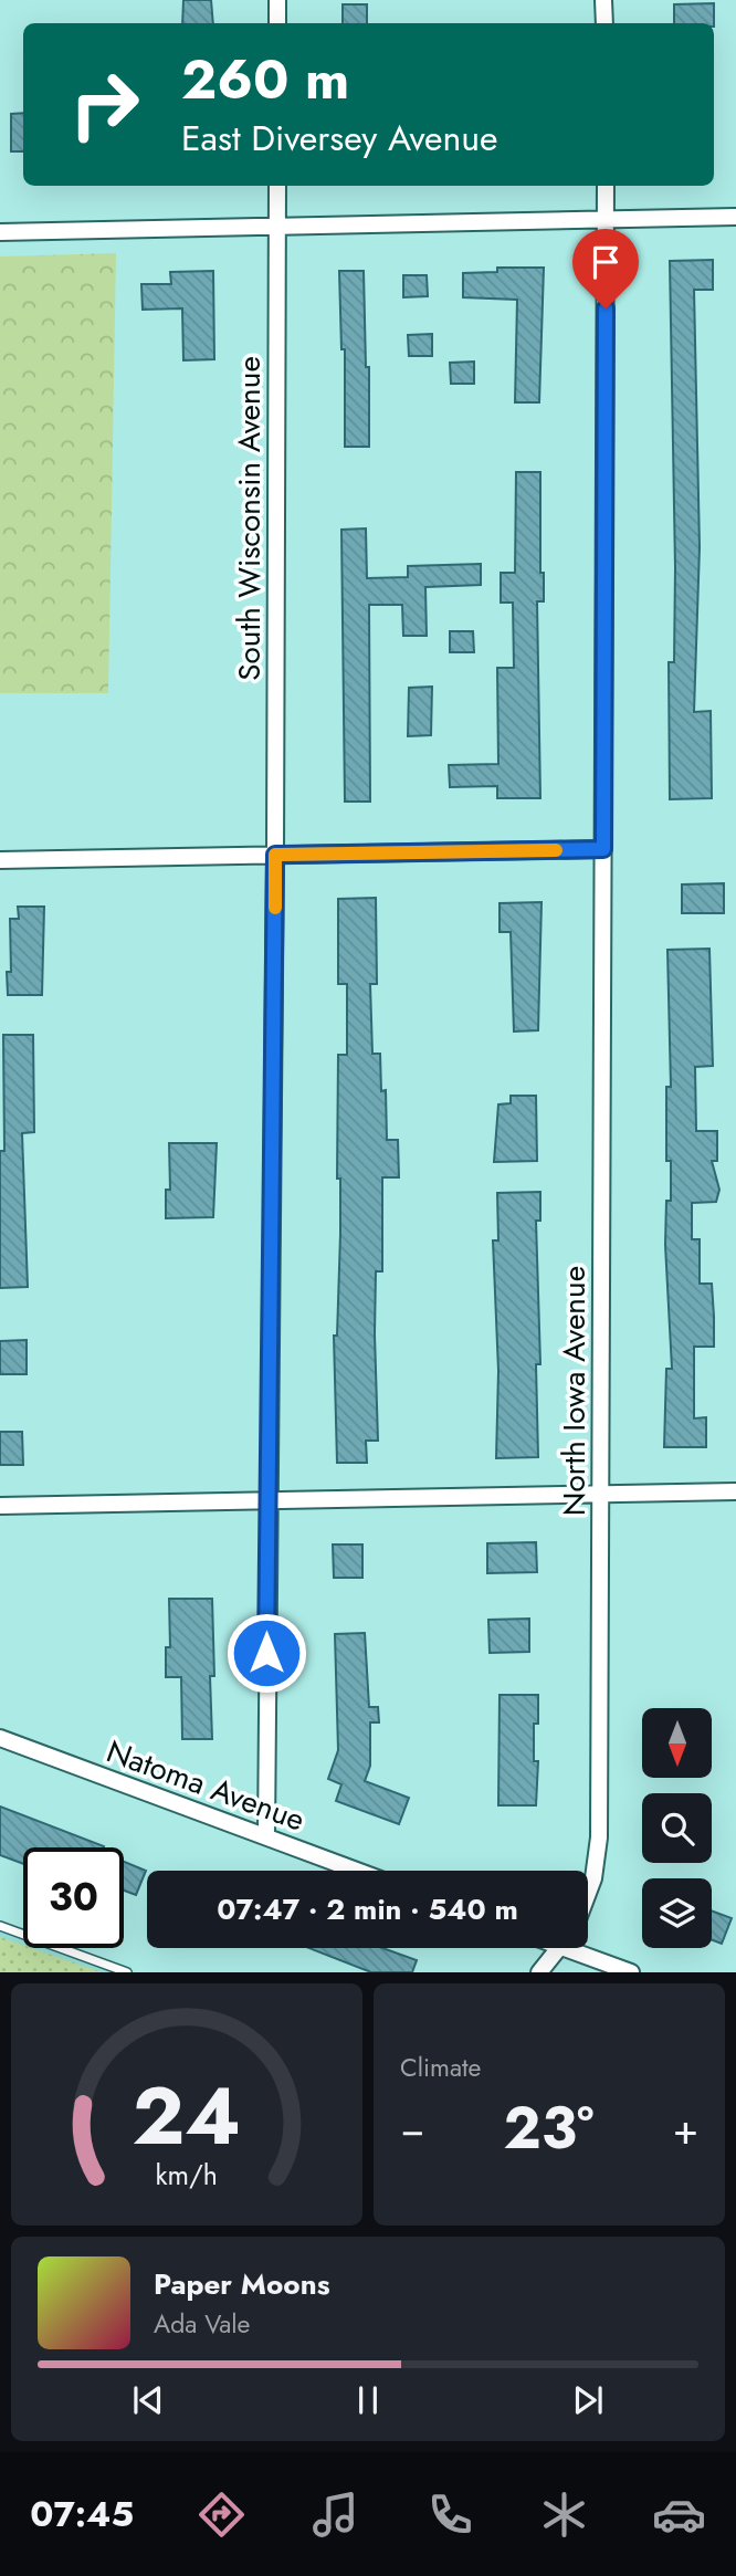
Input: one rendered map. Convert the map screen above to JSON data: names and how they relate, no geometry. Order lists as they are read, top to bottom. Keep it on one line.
{"streets":{"street":["South Wisconsin Avenue","North Iowa Avenue","Natoma Avenue"]},"crossings":[["South Wisconsin Avenue","Natoma Avenue"]],"north":"bottom","page":{"turn":["260 m","East Diversey Avenue"],"limit":"30","trip":"07:47 · 2 min · 540 m","tile":"Climate","heat":["−","23°","+"],"song":["Paper Moons","Ada Vale"],"tabs":"07:45","gauge":["24","km/h"]}}
